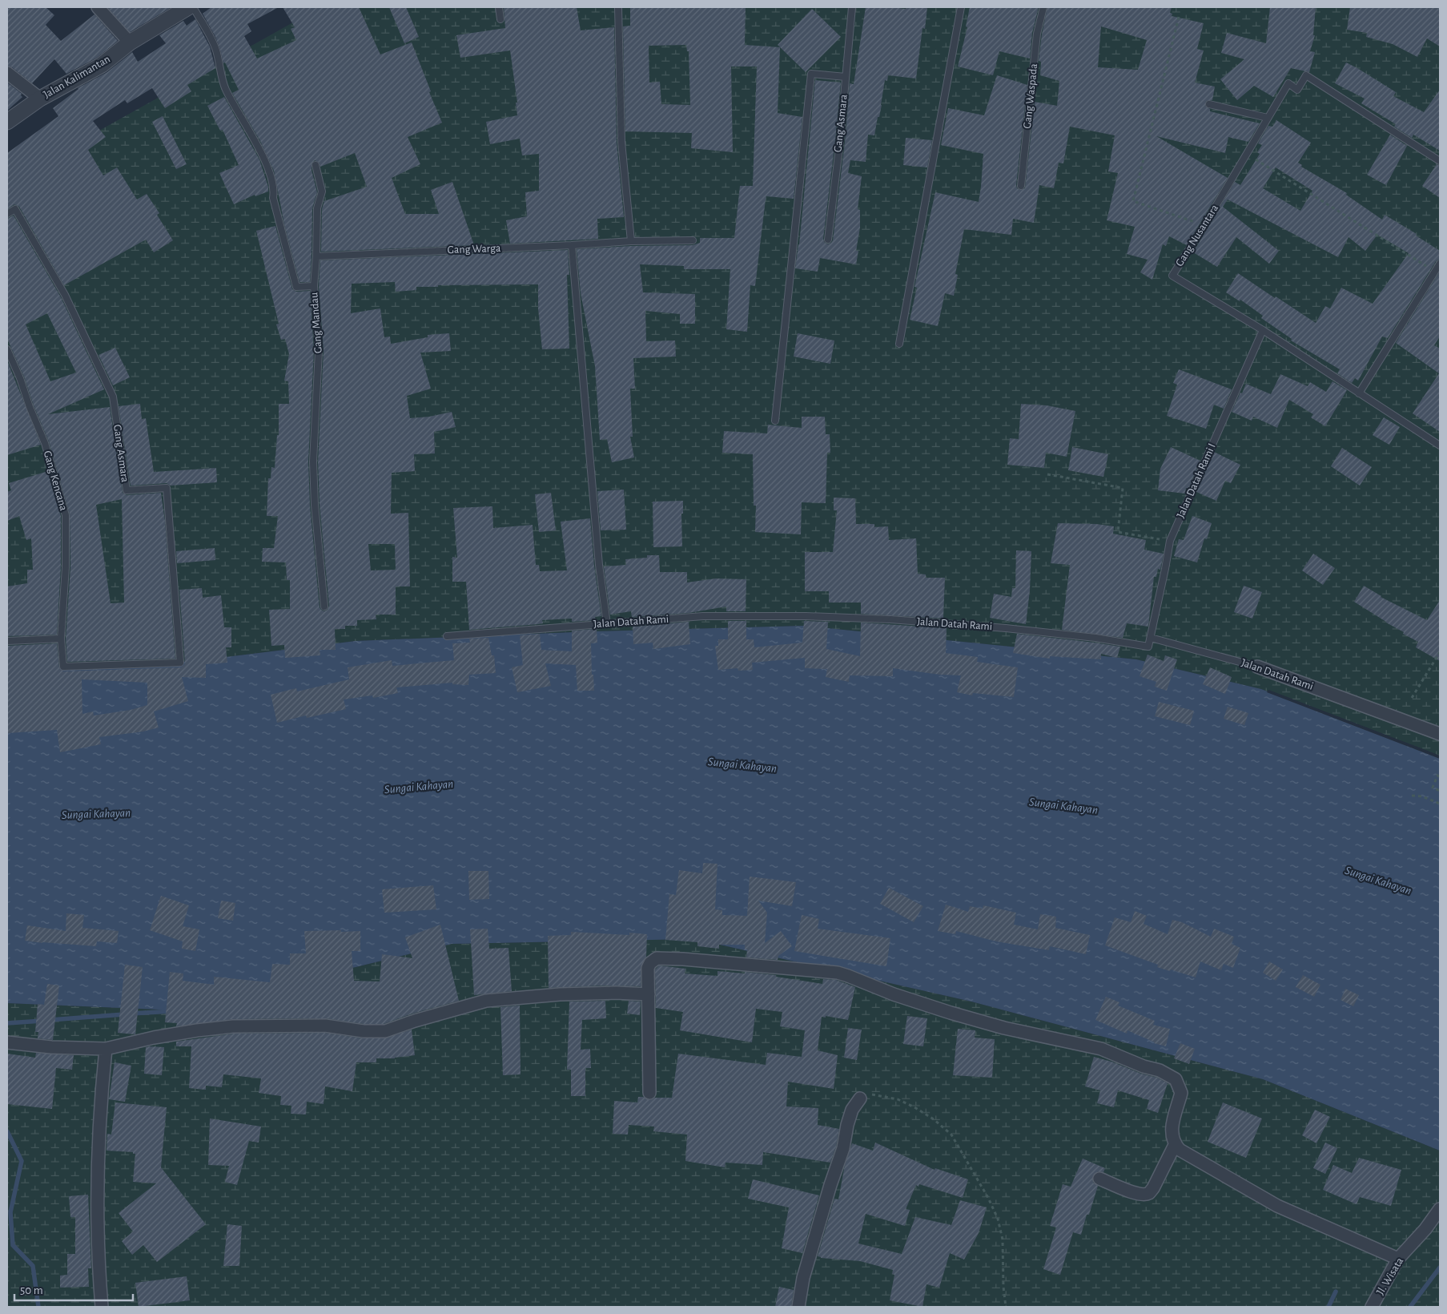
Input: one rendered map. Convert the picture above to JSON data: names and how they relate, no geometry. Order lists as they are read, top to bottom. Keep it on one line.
{"streets":{"street":["Jalan Kalimantan","Jalan Datah Rami","Jl. Wisata"],"lane":["Gang Waspada","Gang Asmara","Gang Nusantara","Gang Warga","Gang Mandau","Gang Kencana","Jalan Datah Rami I"]},"crossings":[["Gang Asmara","Gang Kencana"],["Gang Nusantara","Jalan Datah Rami I"],["Jalan Datah Rami I","Jalan Datah Rami"]],"water":["Sungai Kahayan"],"scale_bar":"50 m"}
